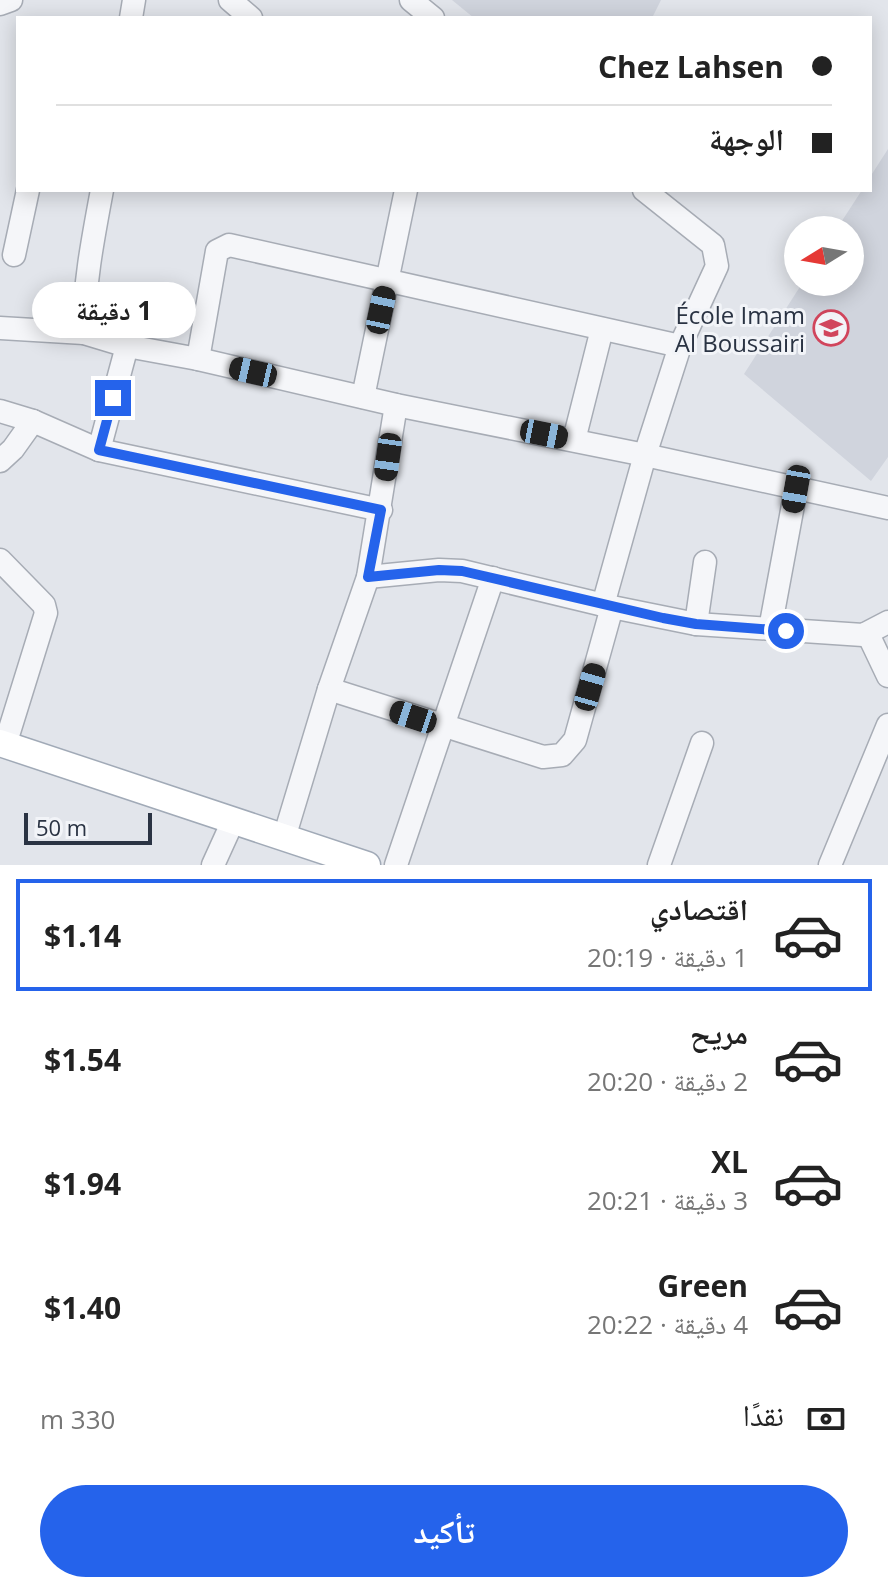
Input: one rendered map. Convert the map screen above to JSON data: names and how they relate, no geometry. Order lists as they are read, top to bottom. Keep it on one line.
{"places":{"school or university":["École Imam Al Boussairi"]},"scale_bar":"50 m","north":"left","page":{"banner":["Chez Lahsen","الوجهة"],"bubble":"1 دقيقة","scale":"50 m","list":[{"name":"اقتصادي","note":"1 دقيقة · 20:19","value":"$1.14"},{"name":"مريح","note":"2 دقيقة · 20:20","value":"$1.54"},{"name":"XL","note":"3 دقيقة · 20:21","value":"$1.94"},{"name":"Green","note":"4 دقيقة · 20:22","value":"$1.40"}],"pay":["نقدًا","330 m"],"buttons":"تأكيد"}}
